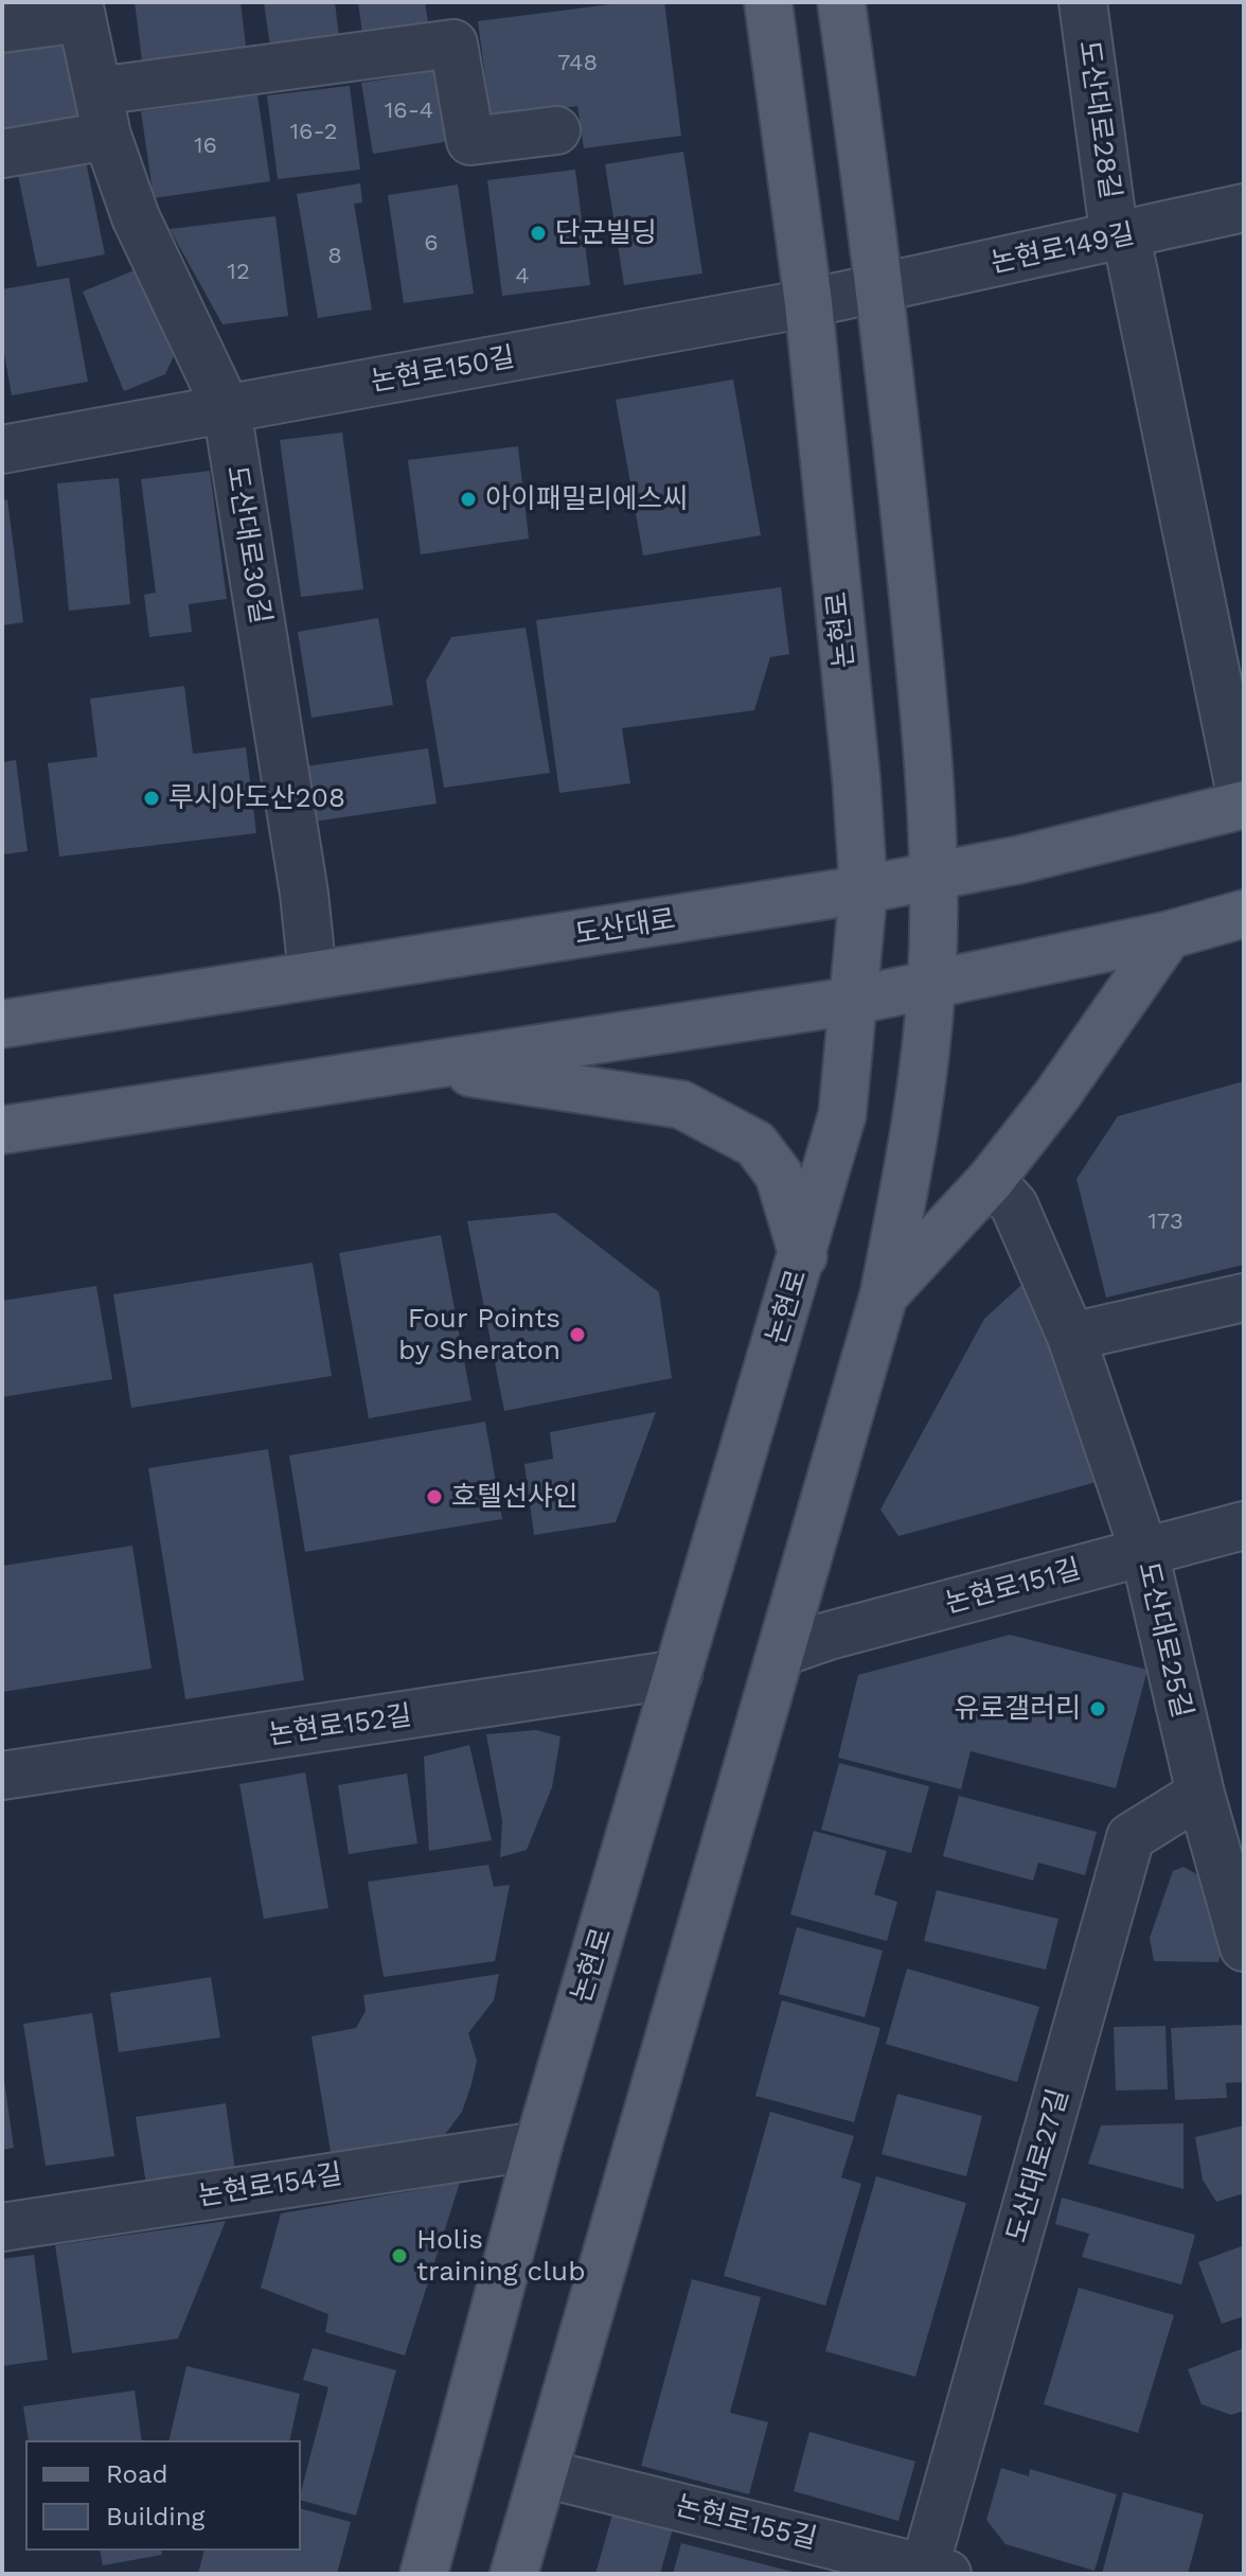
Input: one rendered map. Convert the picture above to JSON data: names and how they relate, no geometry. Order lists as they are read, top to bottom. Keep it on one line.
{"streets":{"main road":["논현로","도산대로"],"street":["도산대로28길","논현로149길","논현로150길","도산대로30길","논현로151길","도산대로25길","논현로152길","도산대로27길","논현로154길","논현로155길"]},"crossings":[["도산대로28길","논현로149길"],["도산대로28길","도산대로"],["논현로149길","논현로150길"],["논현로150길","도산대로30길"],["논현로150길","논현로"],["도산대로30길","도산대로"],["논현로","도산대로"],["논현로","논현로152길"],["논현로","논현로154길"],["논현로151길","도산대로25길"],["도산대로25길","도산대로27길"],["도산대로27길","논현로155길"]],"places":["단군빌딩","아이패밀리에스씨","루시아도산208","Four Points by Sheraton","호텔선샤인","유로갤러리","Holis training club"],"house_numbers":["748","16-4","16-2","16","6","8","12","4","173"],"legend":["Road","Building"]}
